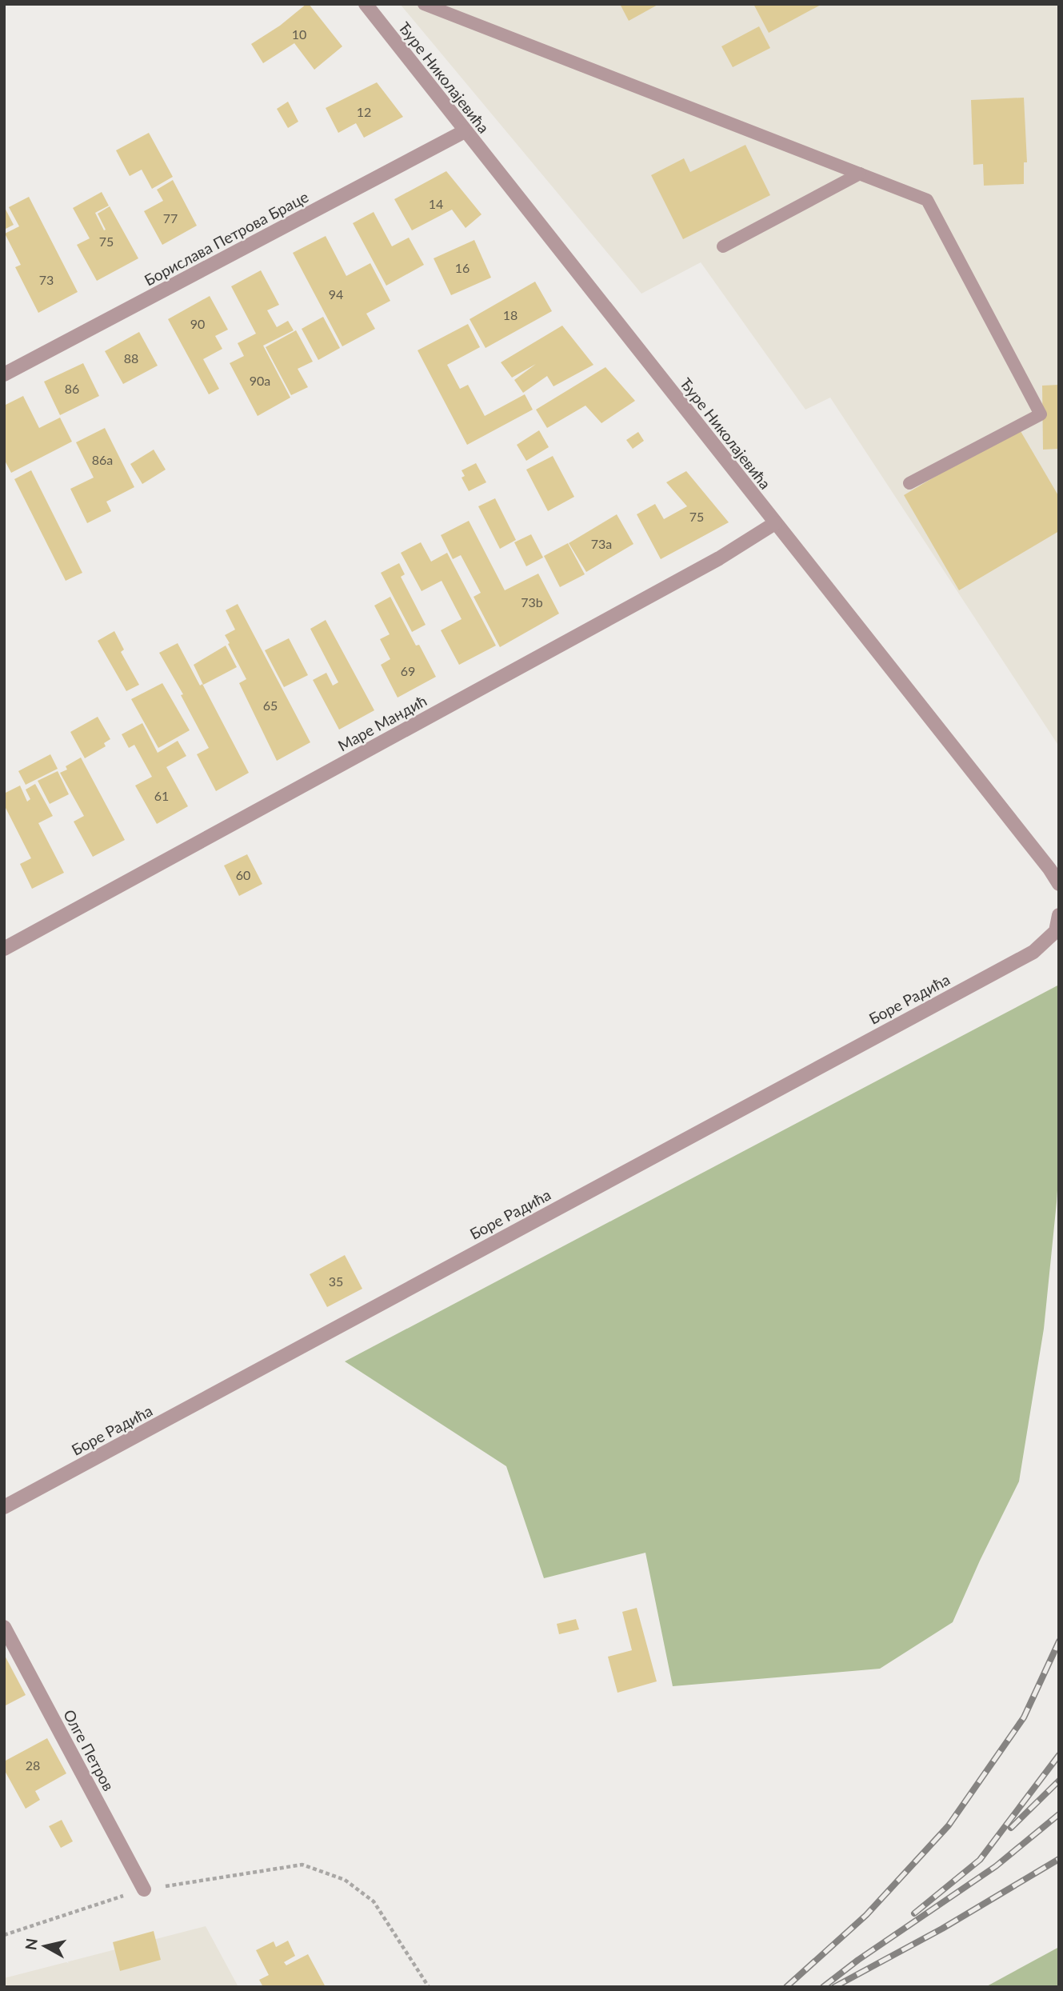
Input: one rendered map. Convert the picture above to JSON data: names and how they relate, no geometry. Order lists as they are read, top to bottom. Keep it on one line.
{"streets":{"street":["Ђуре Николајевића","Борислава Петрова Браце","Маре Мандић","Боре Радића","Олге Петров"]},"crossings":[["Ђуре Николајевића","Борислава Петрова Браце"],["Ђуре Николајевића","Маре Мандић"]],"house_numbers":["10","12","14","77","75","16","73","94","18","90","88","90a","86","86a","75","73a","73b","69","65","61","60","35","28"],"north":"left"}
